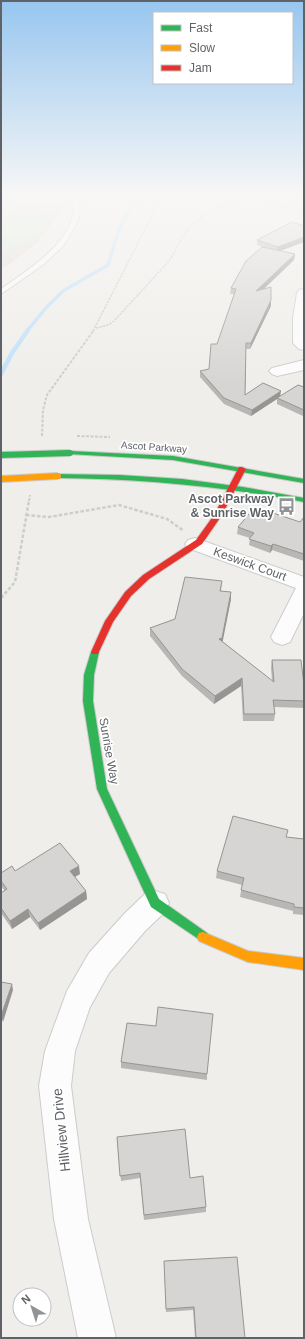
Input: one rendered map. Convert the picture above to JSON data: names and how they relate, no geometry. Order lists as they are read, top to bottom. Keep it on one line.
{"streets":{"street":["Ascot Parkway","Keswick Court","Sunrise Way","Hillview Drive"]},"crossings":[["Keswick Court","Sunrise Way"],["Sunrise Way","Hillview Drive"]],"places":{"bus stop":["Ascot Parkway & Sunrise Way"]},"legend":["Fast","Slow","Jam"],"north":"top left"}
